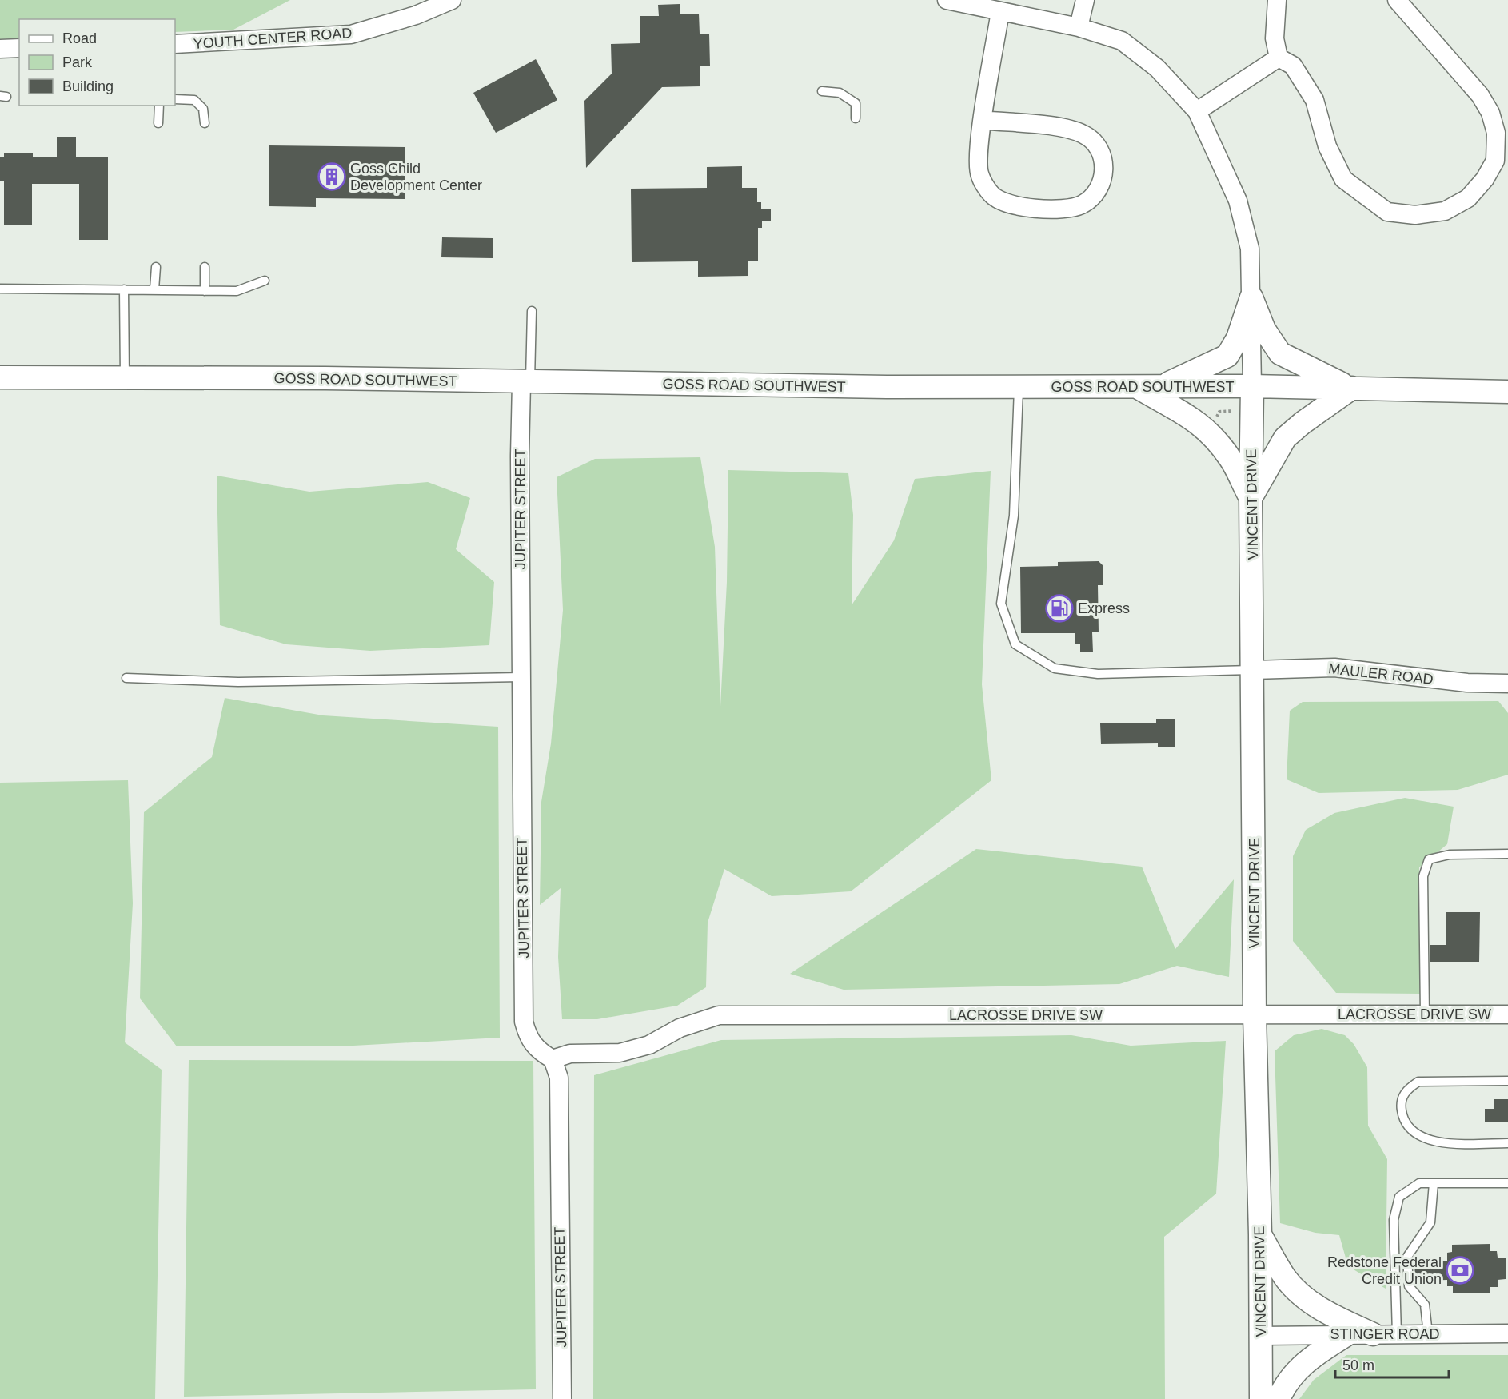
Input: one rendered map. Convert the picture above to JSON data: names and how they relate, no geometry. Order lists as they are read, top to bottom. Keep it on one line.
{"streets":{"street":["YOUTH CENTER ROAD","GOSS ROAD SOUTHWEST","VINCENT DRIVE","JUPITER STREET","MAULER ROAD","LACROSSE DRIVE SW","STINGER ROAD"]},"crossings":[["GOSS ROAD SOUTHWEST","VINCENT DRIVE"],["GOSS ROAD SOUTHWEST","JUPITER STREET"],["VINCENT DRIVE","MAULER ROAD"],["VINCENT DRIVE","LACROSSE DRIVE SW"],["VINCENT DRIVE","STINGER ROAD"],["JUPITER STREET","LACROSSE DRIVE SW"]],"places":{"building":["Goss Child Development Center"],"fuel station":["Express"],"bank":["Redstone Federal Credit Union"]},"legend":["Road","Park","Building"],"scale_bar":"50 m"}
